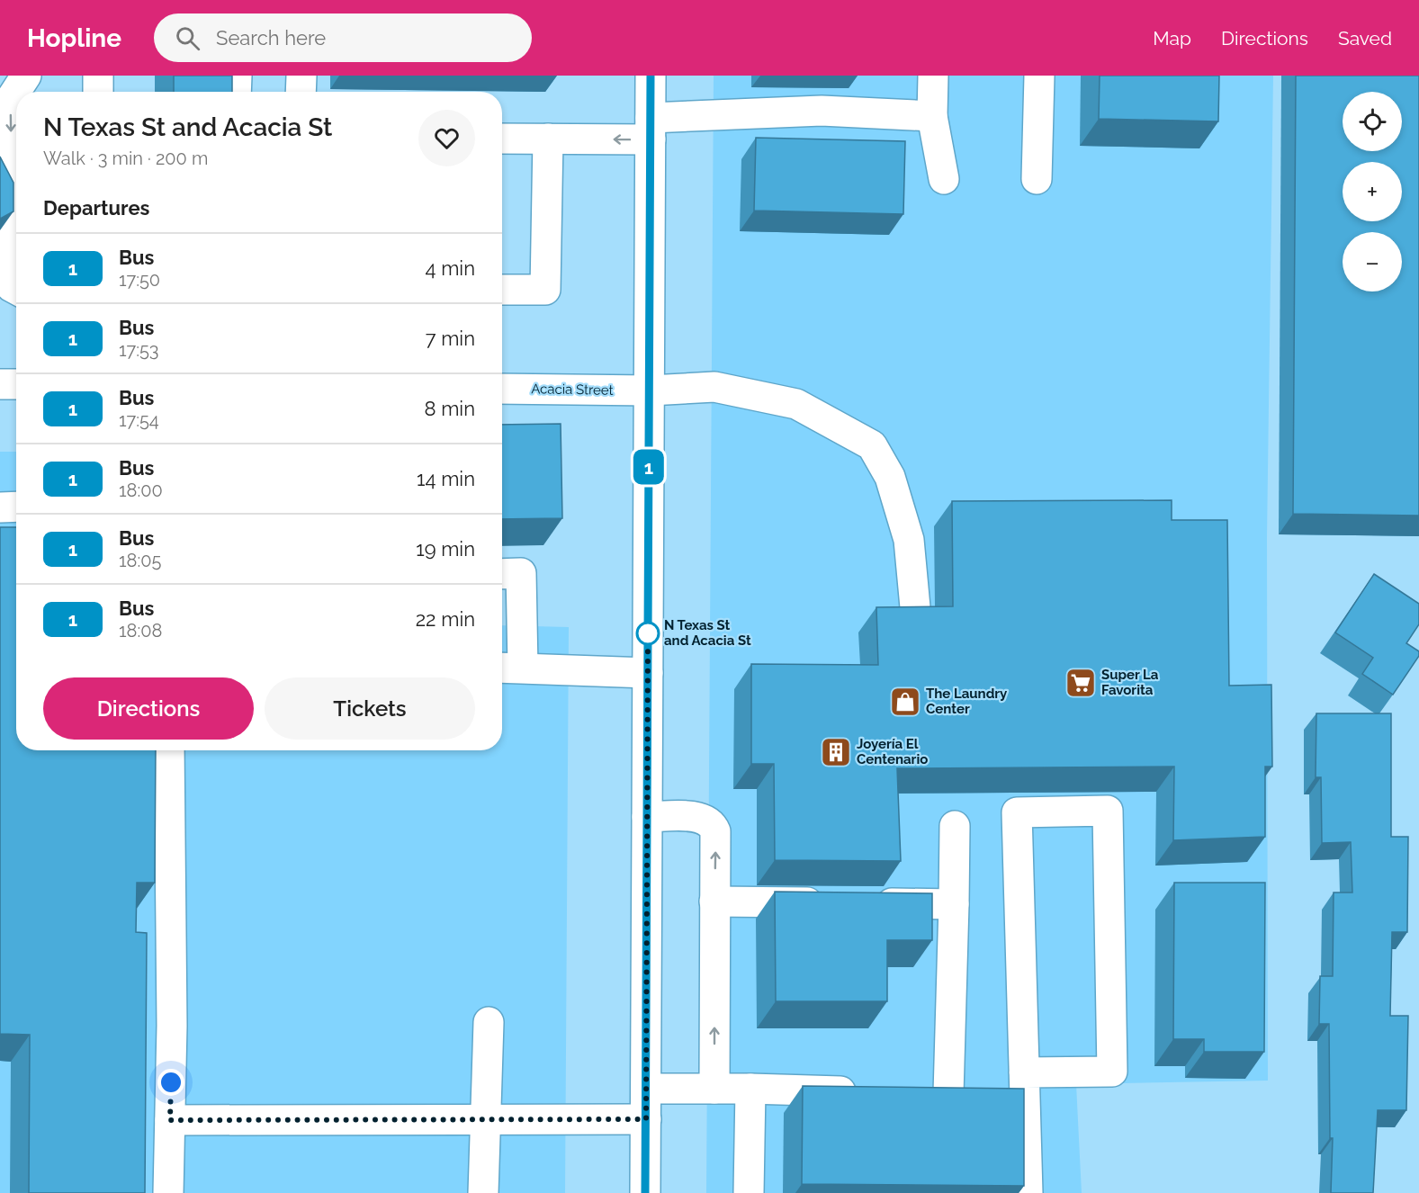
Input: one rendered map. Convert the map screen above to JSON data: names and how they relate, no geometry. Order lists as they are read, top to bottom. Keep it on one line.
{"streets":{"main road":["Acacia Street"]},"places":{"other":["N Texas St and Acacia St"],"supermarket":["Super La Favorita"],"shop":["The Laundry Center"],"building":["Joyería El Centenario"]},"lines":["bus line 1"],"page":{"header":"Hopline","search":"Search here","nav":["Map","Directions","Saved"],"on_map":"1","map_buttons":["+","−"],"heading":[["N Texas St and Acacia St","Walk · 3 min · 200 m"],"Departures"],"list":[{"mark":"1","name":"Bus","note":"17:50","value":"4 min"},{"mark":"1","name":"Bus","note":"17:53","value":"7 min"},{"mark":"1","name":"Bus","note":"17:54","value":"8 min"},{"mark":"1","name":"Bus","note":"18:00","value":"14 min"},{"mark":"1","name":"Bus","note":"18:05","value":"19 min"},{"mark":"1","name":"Bus","note":"18:08","value":"22 min"}],"buttons":["Directions","Tickets"]}}
